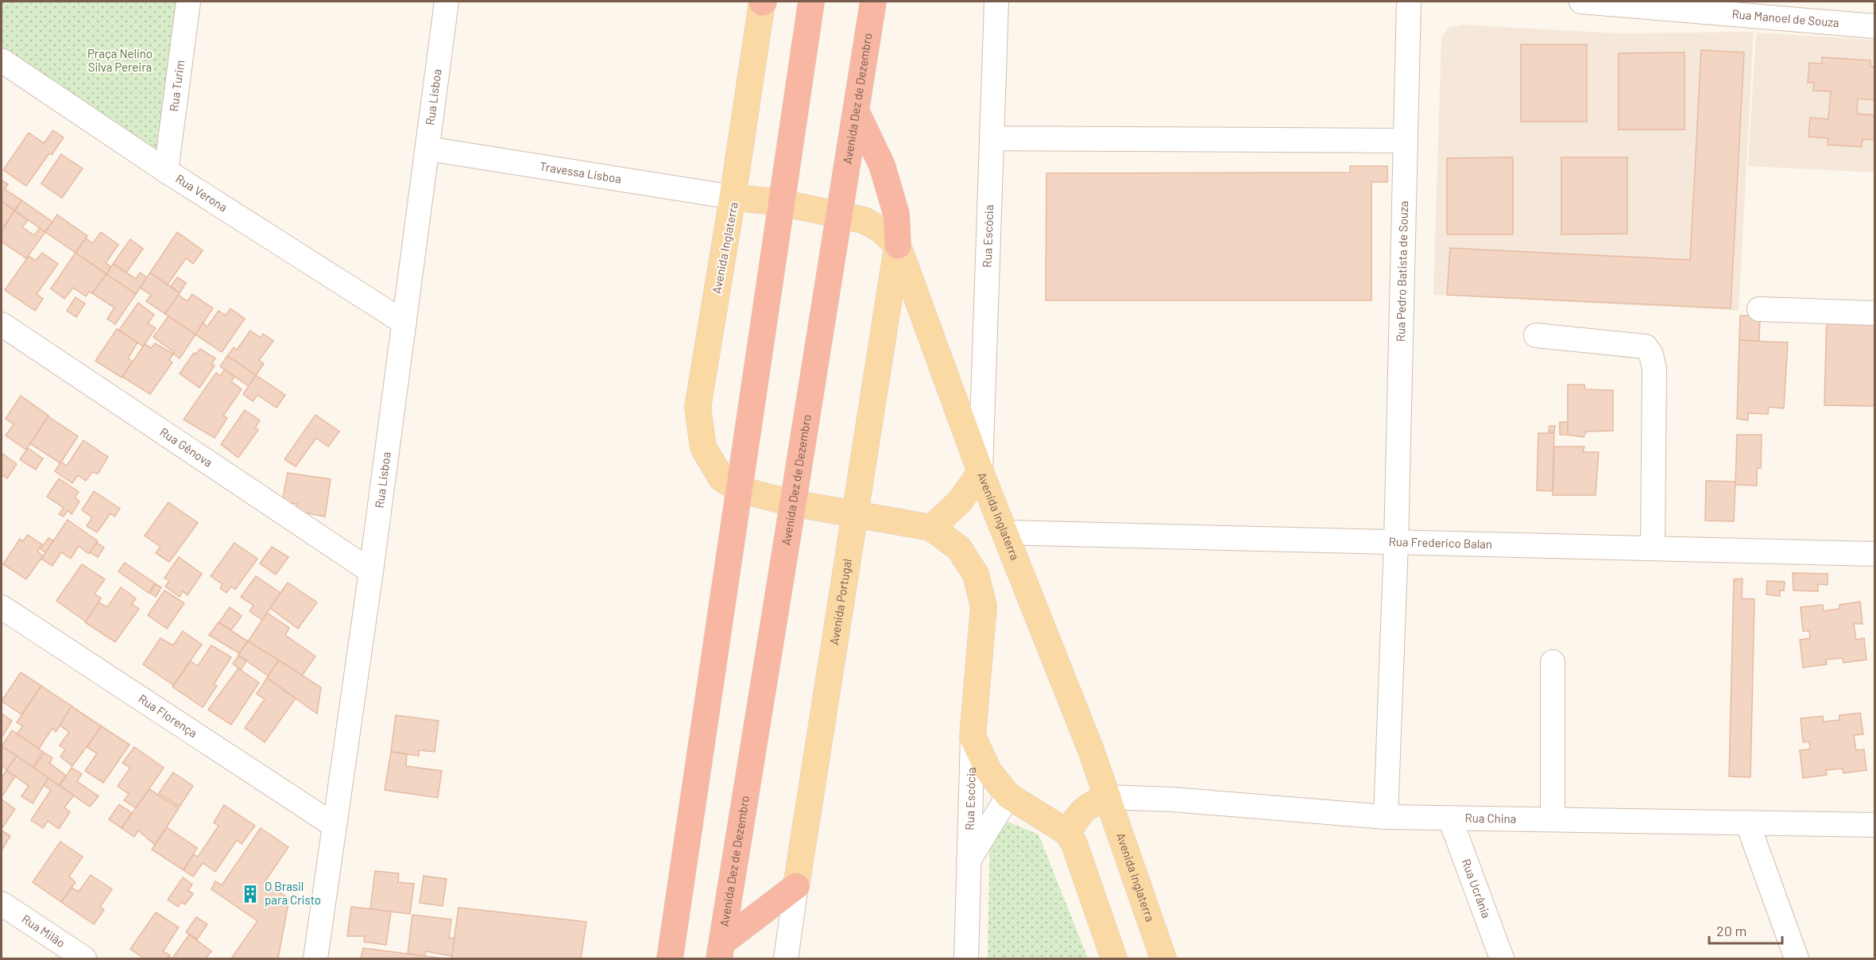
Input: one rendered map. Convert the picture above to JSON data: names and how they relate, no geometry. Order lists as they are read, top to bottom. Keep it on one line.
{"streets":{"highway":["Avenida Dez de Dezembro"],"main road":["Avenida Inglaterra","Avenida Portugal"],"street":["Rua Manoel de Souza","Rua Turim","Rua Lisboa","Travessa Lisboa","Rua Verona","Rua Escócia","Rua Pedro Batista de Souza","Rua Gênova","Rua Frederico Balan","Rua Florença","Rua China","Rua Ucrânia","Rua Milão"]},"crossings":[["Rua Turim","Rua Verona"],["Rua Lisboa","Travessa Lisboa"],["Rua Lisboa","Rua Verona"],["Rua Lisboa","Rua Gênova"],["Rua Lisboa","Rua Florença"],["Avenida Dez de Dezembro","Avenida Inglaterra"],["Travessa Lisboa","Avenida Inglaterra"],["Rua Escócia","Avenida Inglaterra"],["Avenida Inglaterra","Rua Frederico Balan"],["Avenida Inglaterra","Avenida Portugal"],["Avenida Inglaterra","Rua China"],["Rua Pedro Batista de Souza","Rua Frederico Balan"],["Rua Pedro Batista de Souza","Rua China"],["Rua China","Rua Ucrânia"]],"parks":["Praça Nelino Silva Pereira"],"places":{"building":["O Brasil para Cristo"]},"scale_bar":"20 m"}
